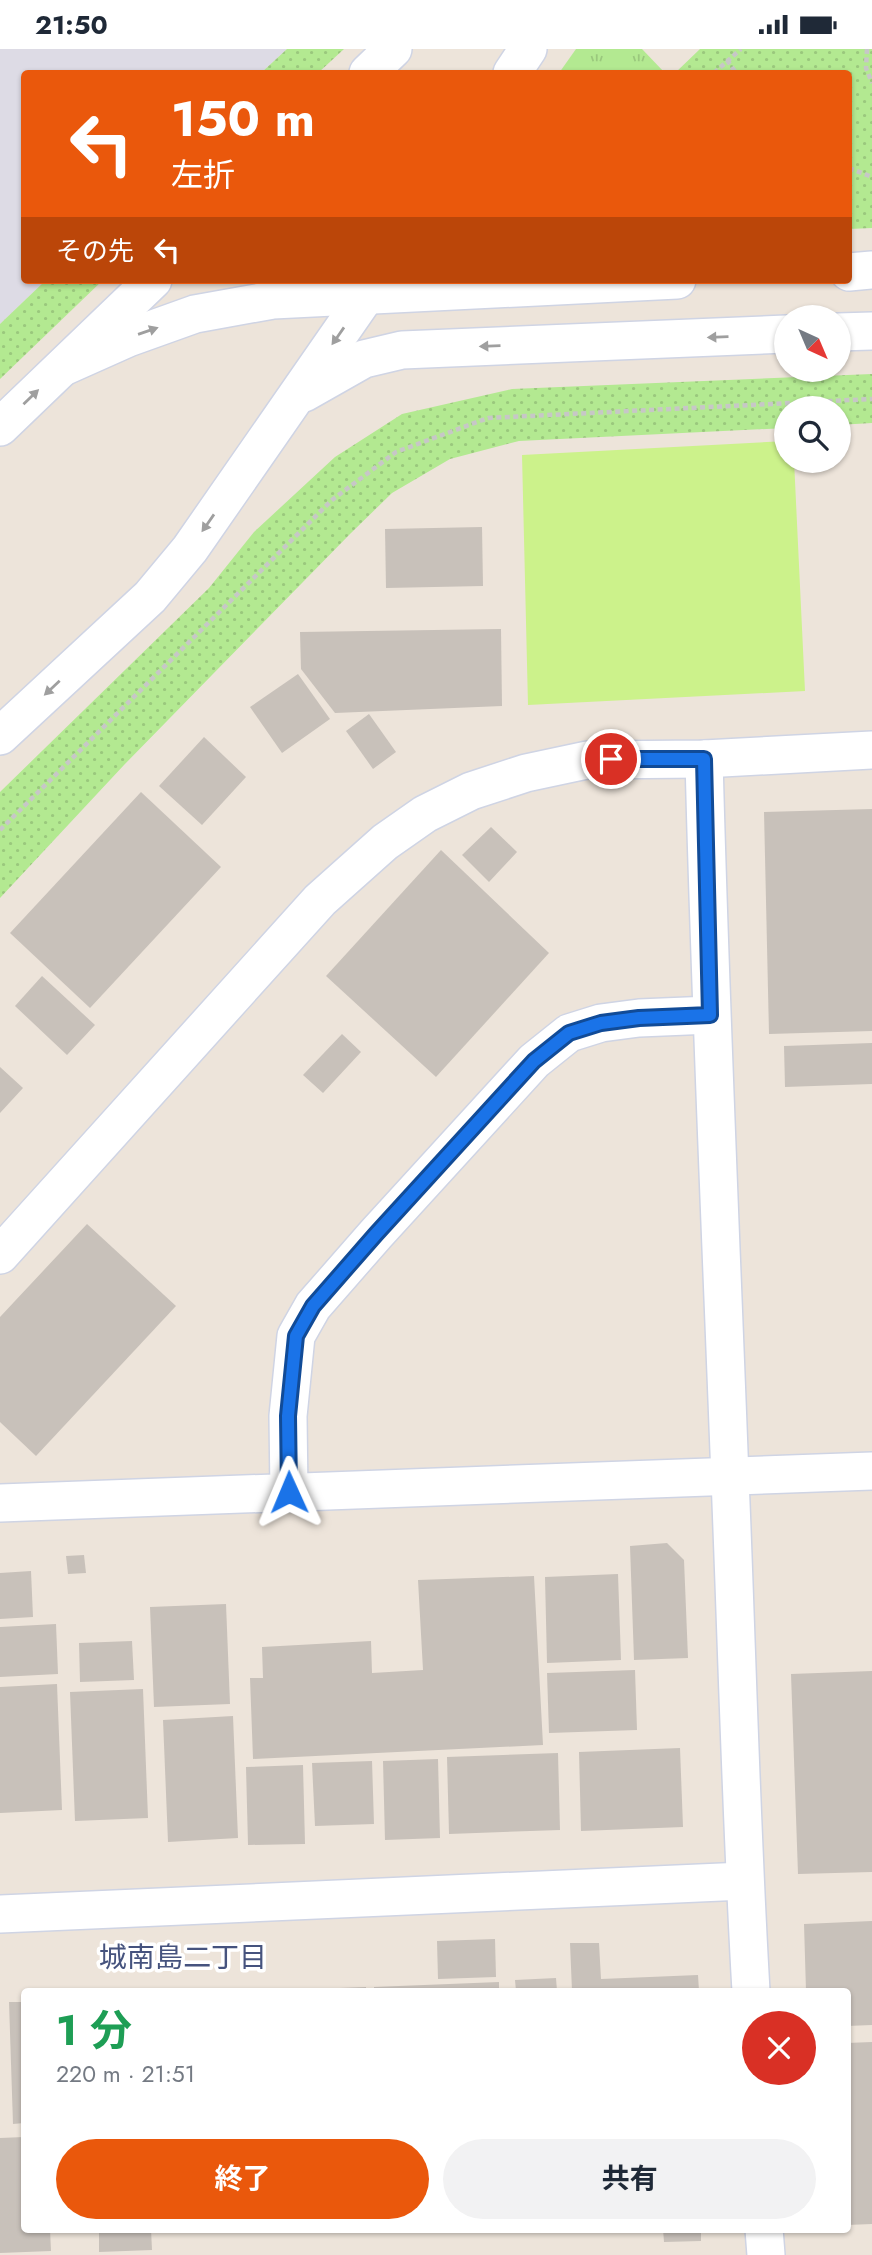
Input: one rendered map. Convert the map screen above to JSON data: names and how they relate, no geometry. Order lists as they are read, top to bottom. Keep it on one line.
{"districts":["城南島二丁目"],"north":"bottom right","page":{"status":"21:50","turn":["150 m","左折"],"then":"その先","heading":["1 分","220 m · 21:51"],"buttons":["終了","共有"]}}
